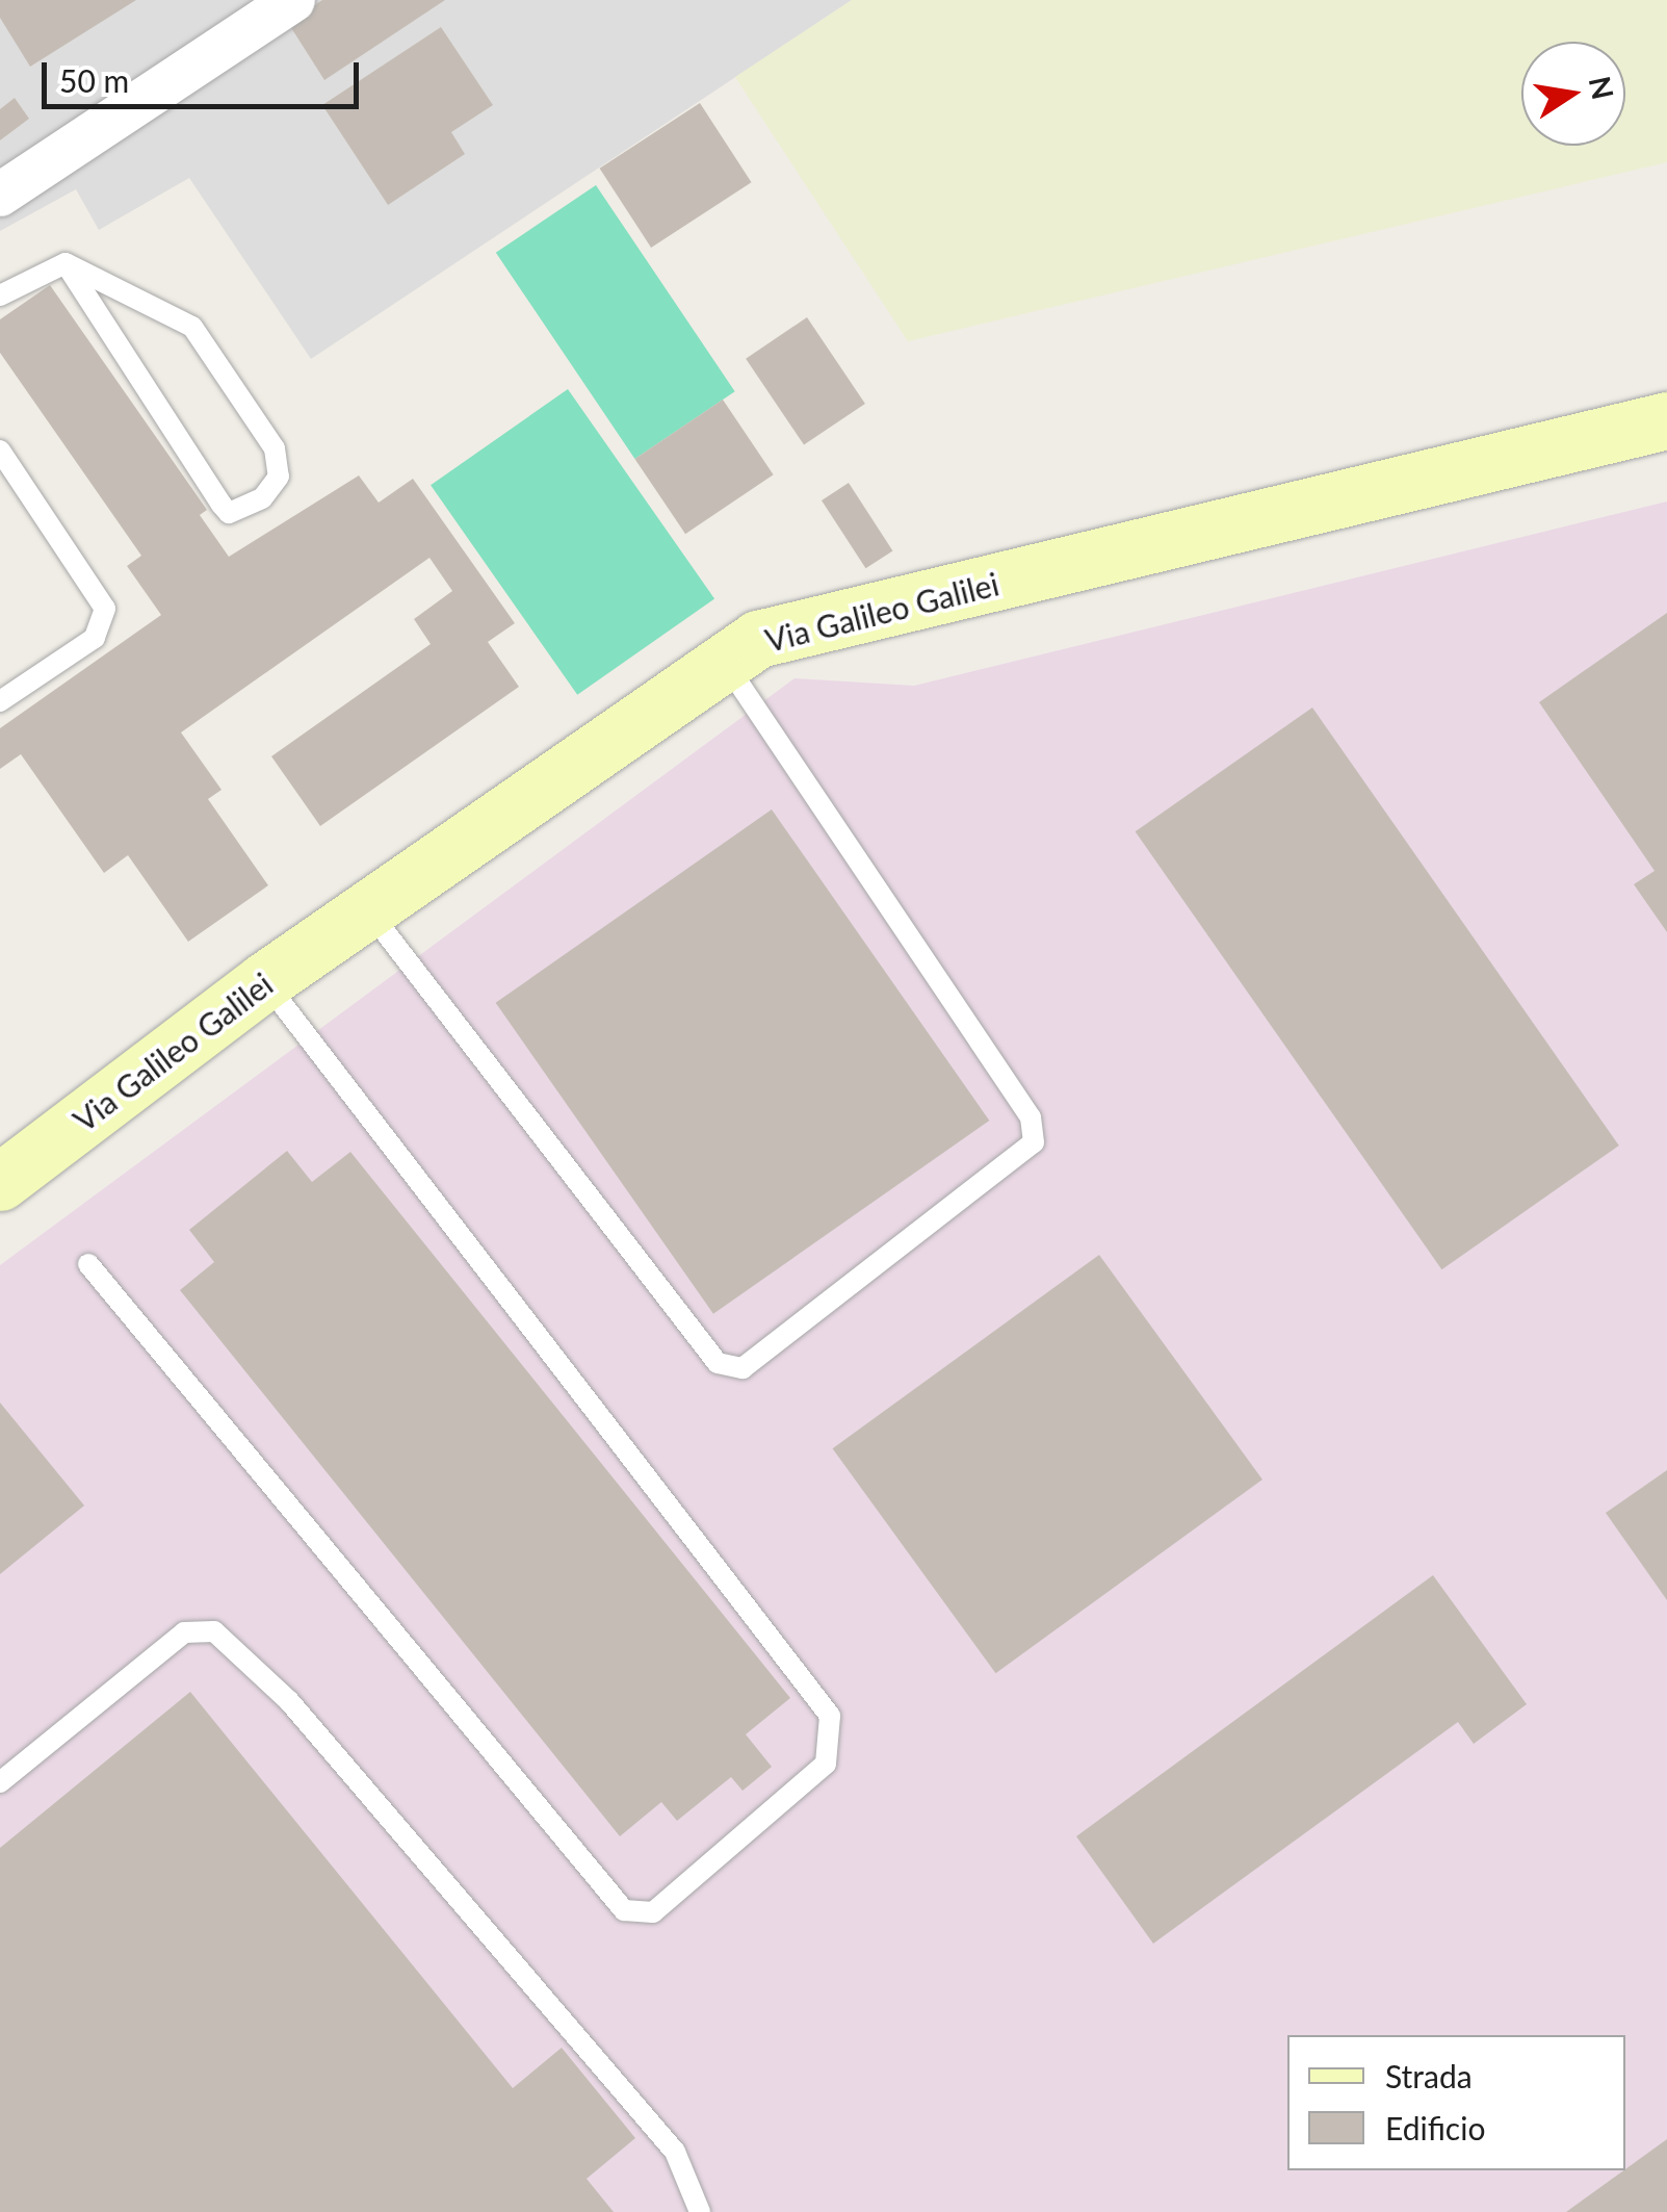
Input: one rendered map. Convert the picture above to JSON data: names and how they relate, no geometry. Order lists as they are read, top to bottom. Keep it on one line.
{"streets":{"street":["Via Galileo Galilei"]},"legend":["Strada","Edificio"],"scale_bar":"50 m","north":"right"}
